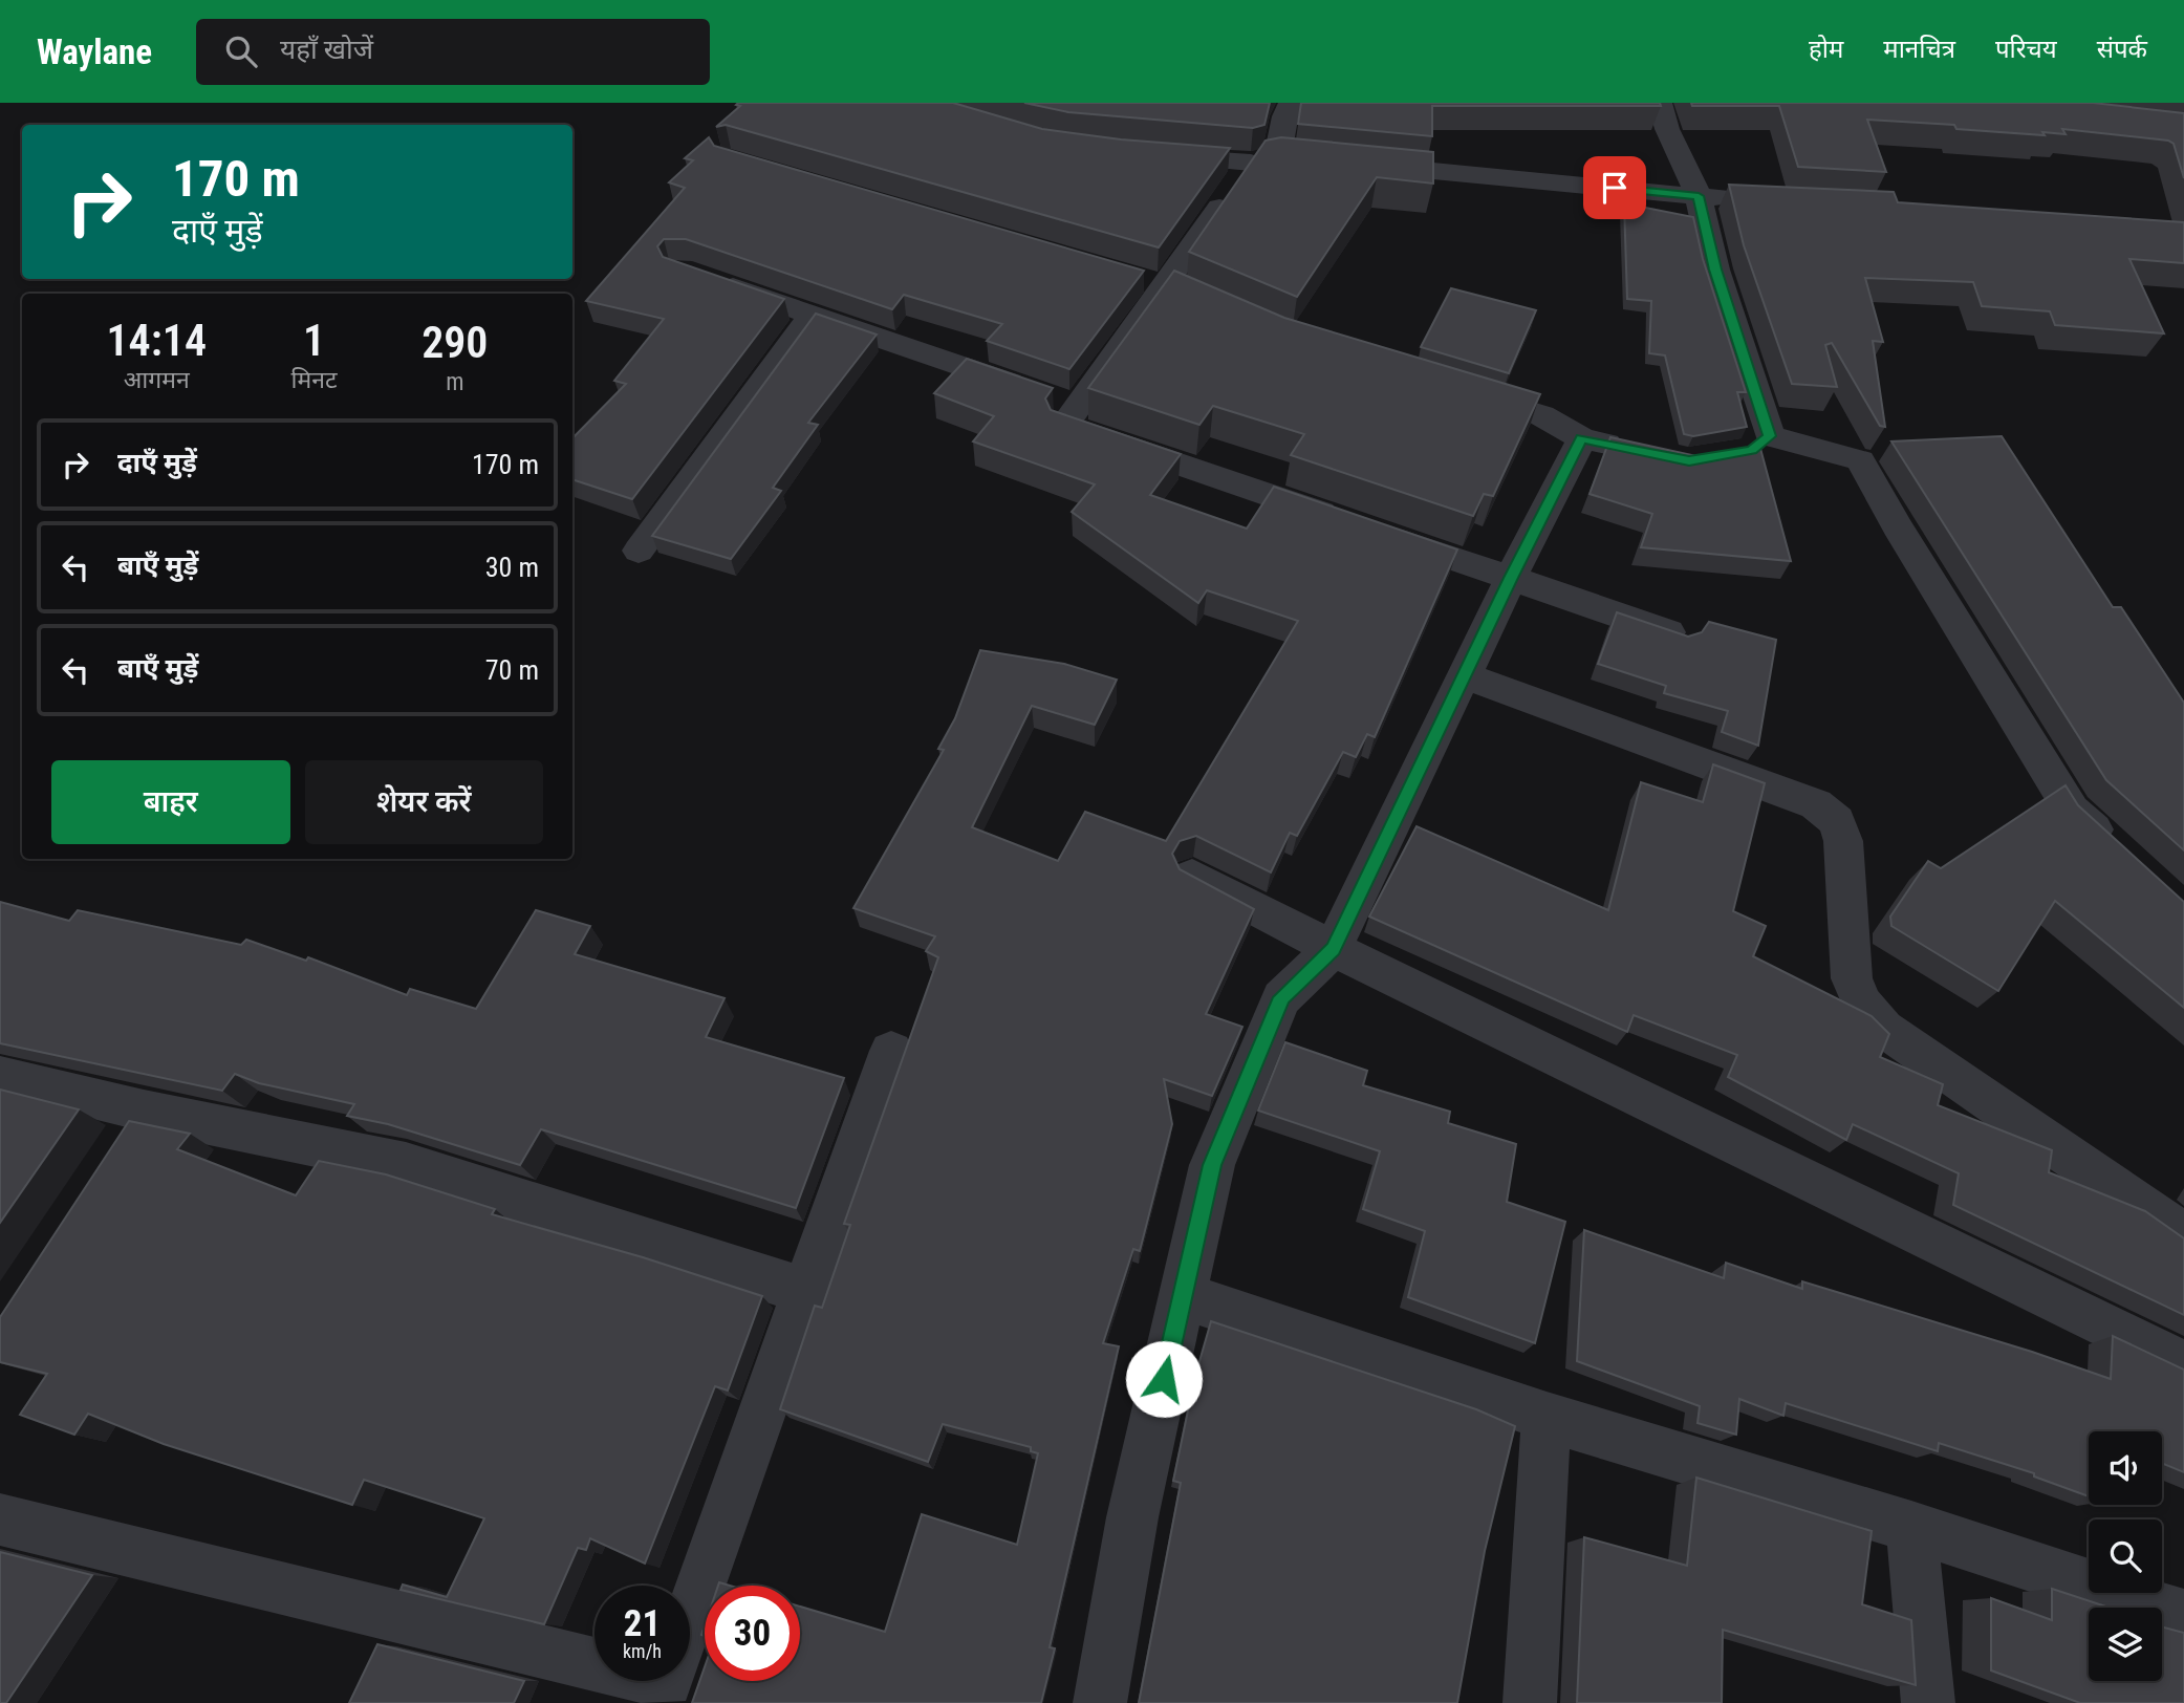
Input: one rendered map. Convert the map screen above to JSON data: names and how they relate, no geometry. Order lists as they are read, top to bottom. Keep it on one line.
{"page":{"header":"Waylane","search":"यहाँ खोजें","nav":["होम","मानचित्र","परिचय","संपर्क"],"turn":["170 m","दाएँ मुड़ें"],"eta":["14:14","आगमन","1","मिनट","290","m"],"list":[{"name":"दाएँ मुड़ें","value":"170 m"},{"name":"बाएँ मुड़ें","value":"30 m"},{"name":"बाएँ मुड़ें","value":"70 m"}],"buttons":["बाहर","शेयर करें"],"speed":"21 km/h","limit":"30"}}
